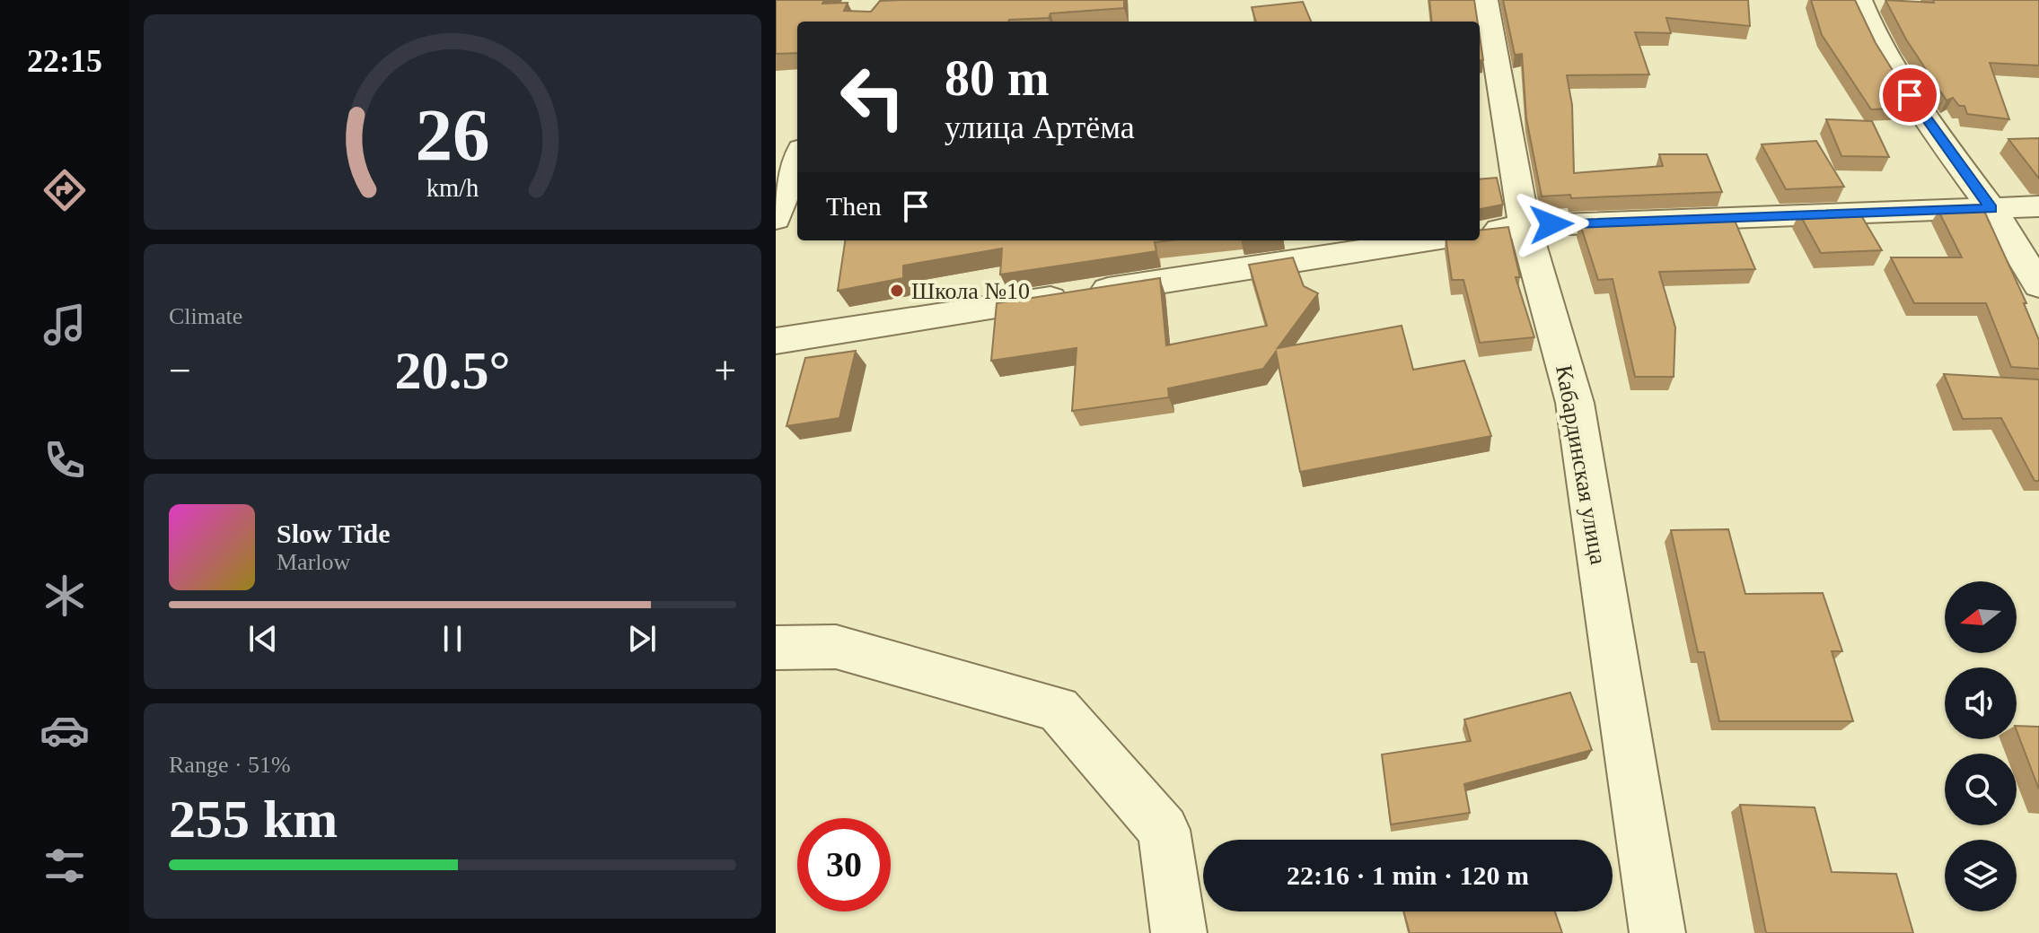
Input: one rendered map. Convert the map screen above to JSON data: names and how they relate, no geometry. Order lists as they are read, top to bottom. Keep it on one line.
{"streets":{"street":["Кабардинская улица"]},"places":["Школа №10"],"north":"left","page":{"tabs":"22:15","turn":["80 m","улица Артёма"],"then":"Then","tile":["Climate",["Range · 51%","255 km"]],"heat":["−","20.5°","+"],"song":["Slow Tide","Marlow"],"limit":"30","trip":"22:16 · 1 min · 120 m","gauge":["26","km/h"]}}
